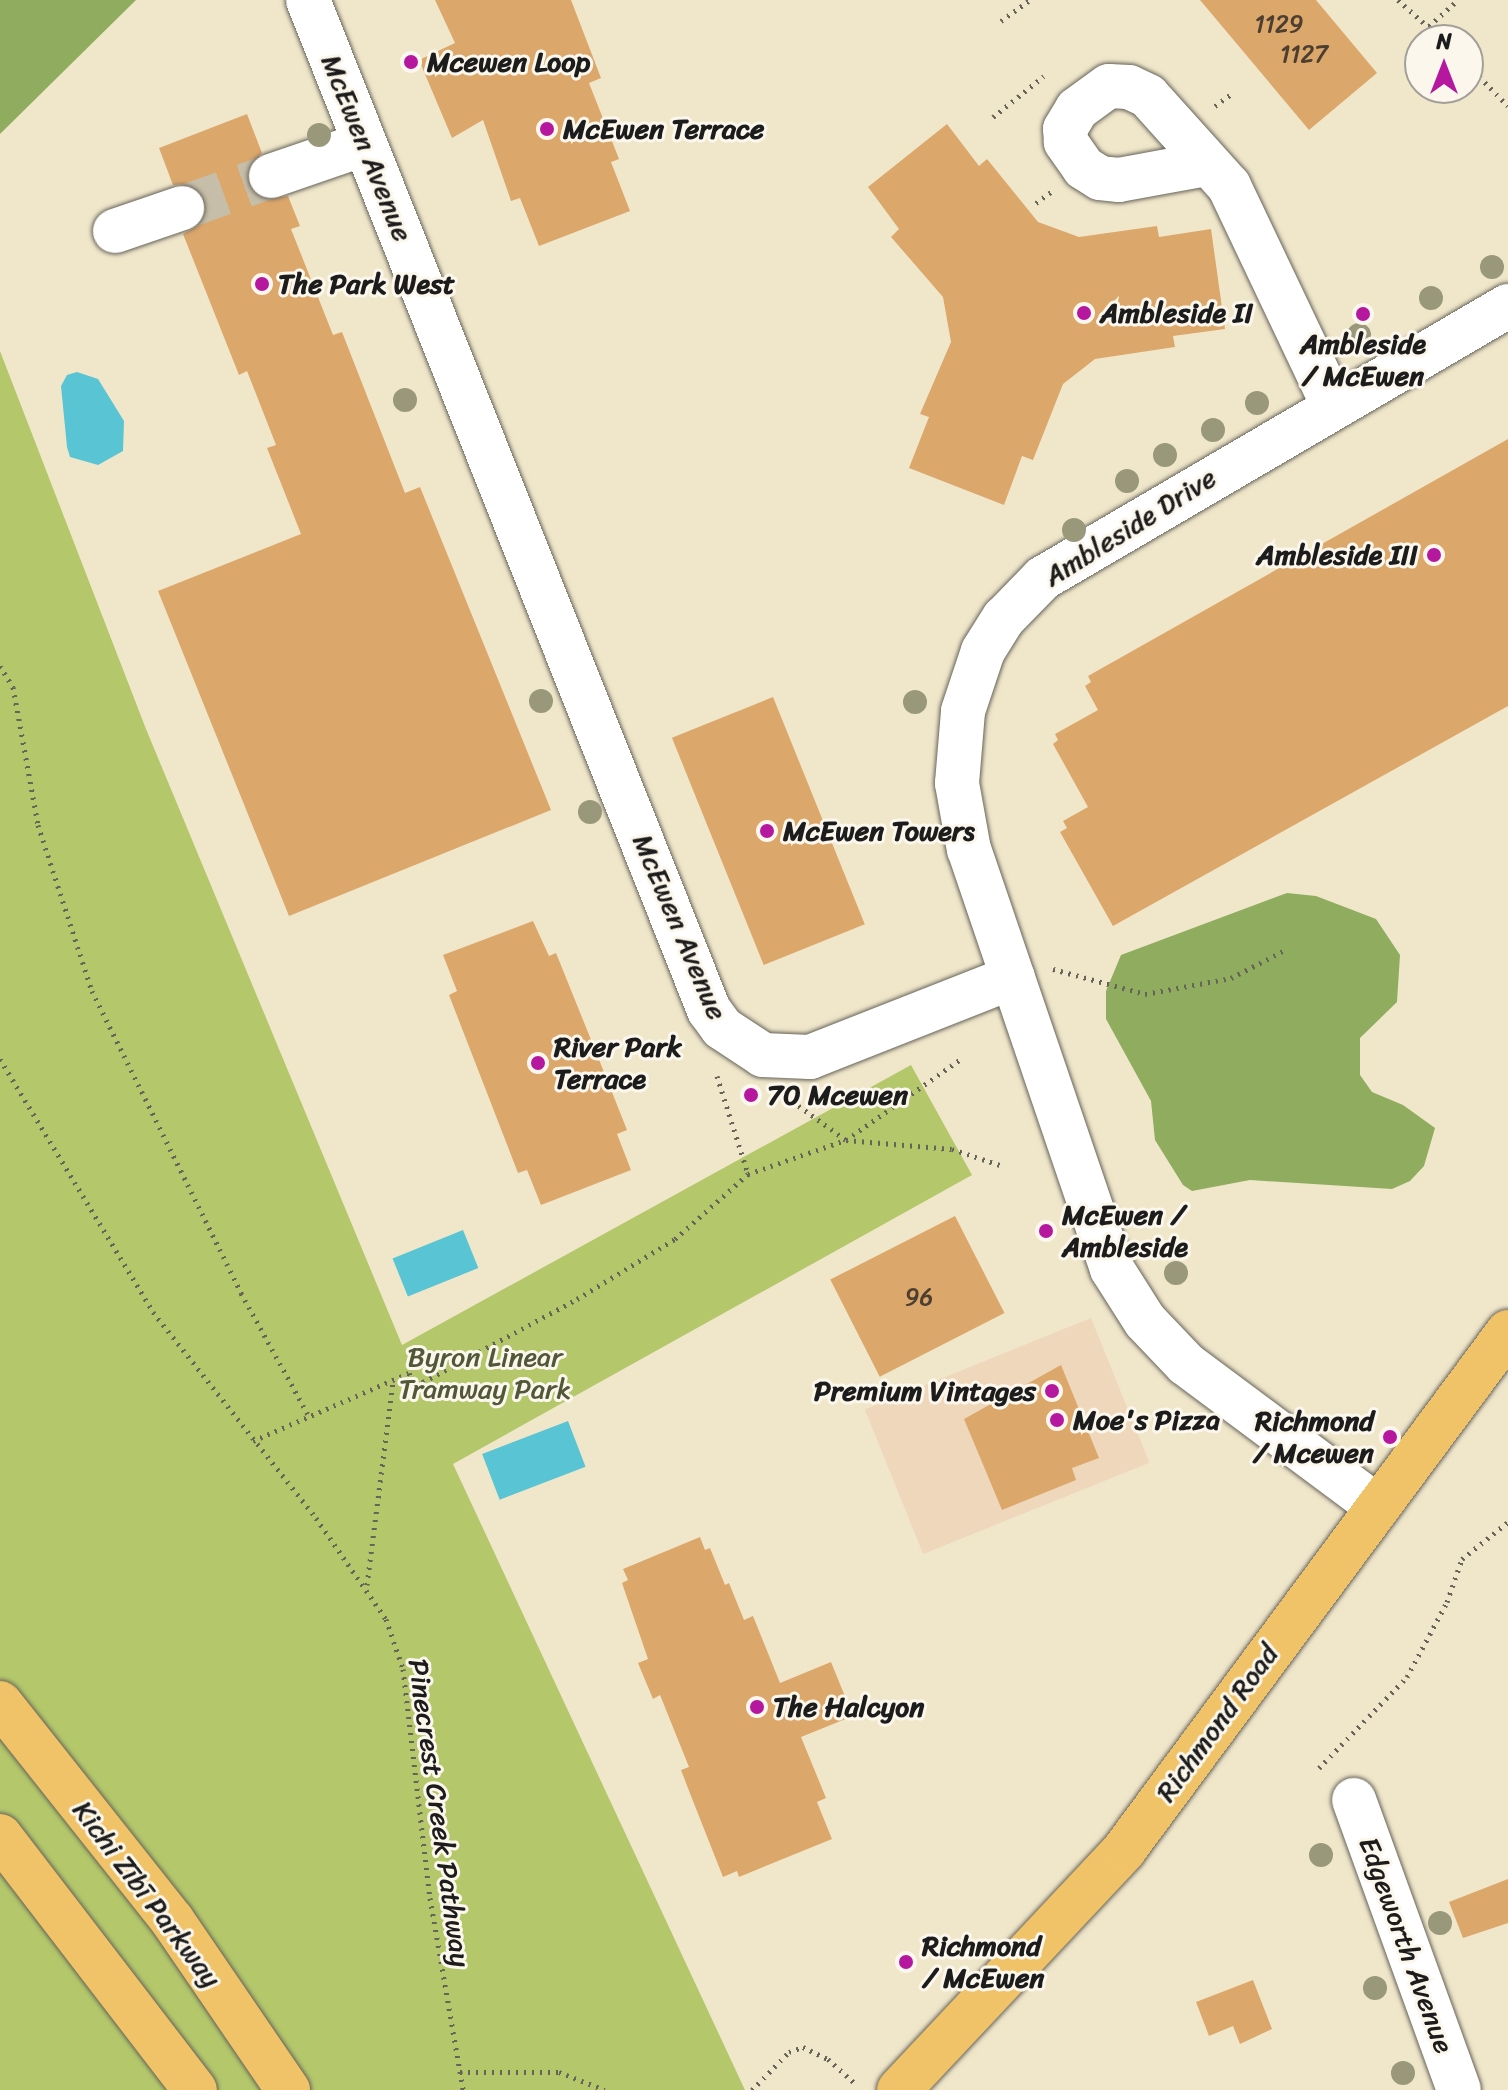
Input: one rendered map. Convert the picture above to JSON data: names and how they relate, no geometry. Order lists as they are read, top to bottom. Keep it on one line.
{"streets":{"main road":["Richmond Road","Kichi Zībī Parkway"],"street":["McEwen Avenue","Ambleside Drive","Edgeworth Avenue"],"path":["Pinecrest Creek Pathway"]},"crossings":[["McEwen Avenue","Ambleside Drive"]],"parks":["Byron Linear Tramway Park"],"places":["Mcewen Loop","McEwen Terrace","The Park West","Ambleside II","Ambleside / McEwen","Ambleside III","McEwen Towers","River Park Terrace","70 Mcewen","McEwen / Ambleside","Premium Vintages","Moe's Pizza","Richmond / Mcewen","The Halcyon","Richmond / McEwen"],"house_numbers":["1129","1127","96"],"north":"top"}
